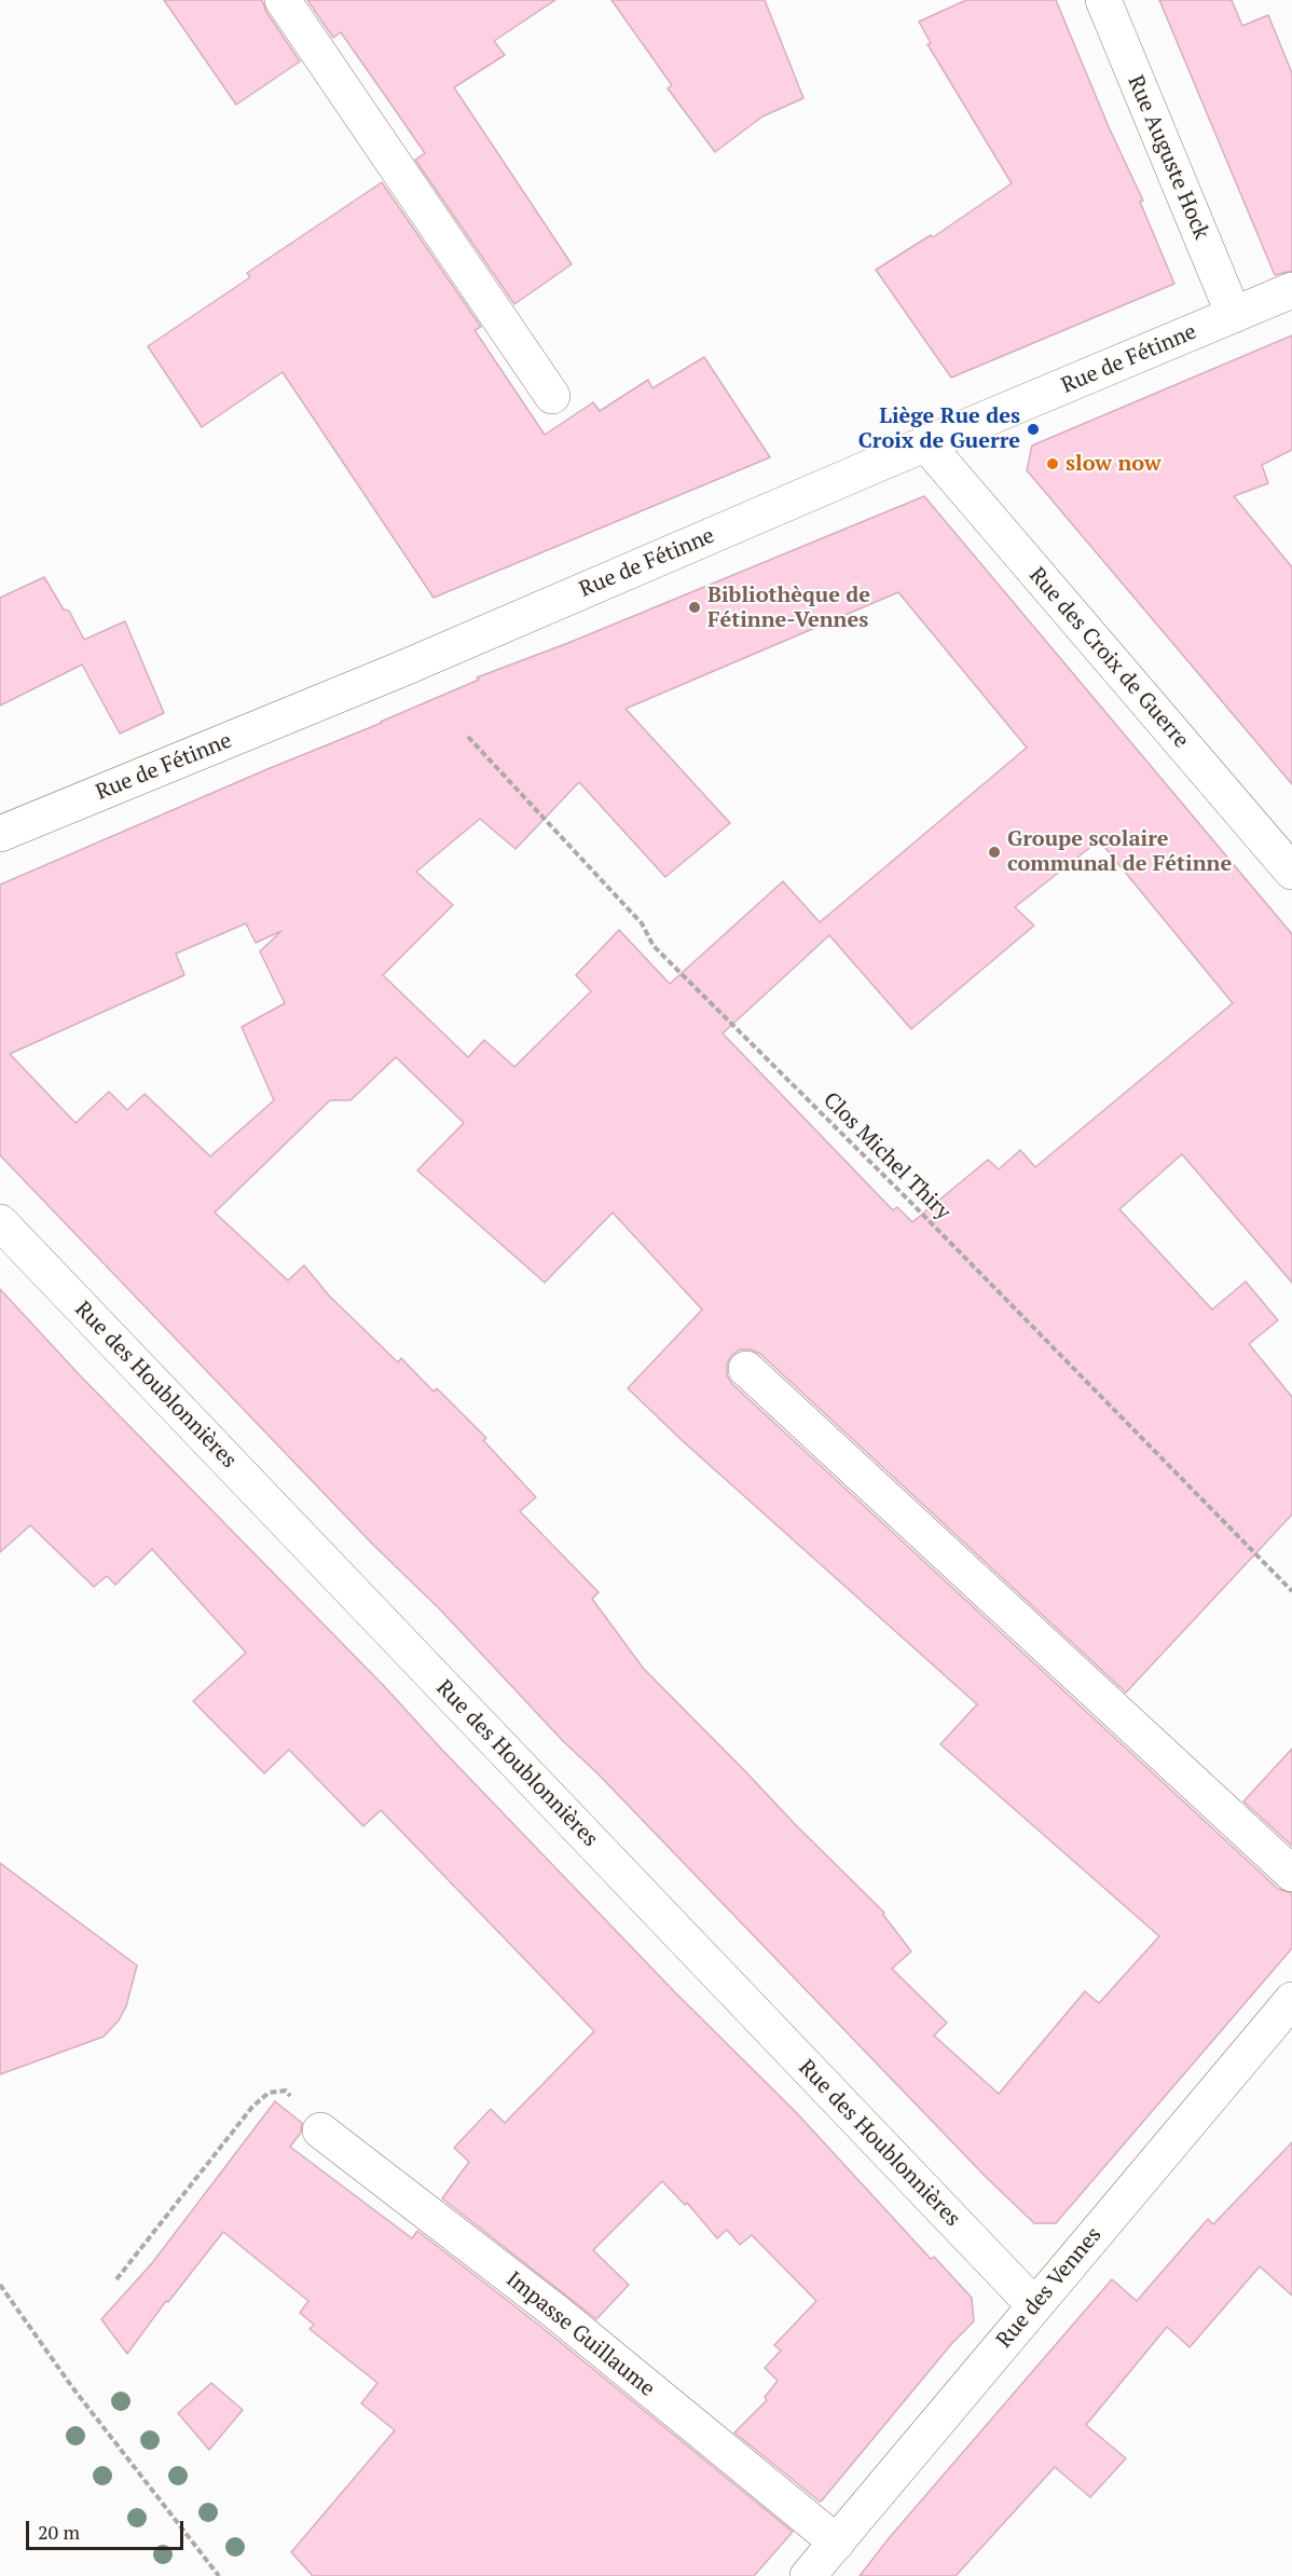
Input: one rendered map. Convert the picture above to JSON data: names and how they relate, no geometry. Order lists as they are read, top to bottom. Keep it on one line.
{"streets":{"street":["Rue Auguste Hock","Rue de Fétinne","Rue des Croix de Guerre","Rue des Houblonnières","Rue des Vennes","Impasse Guillaume"],"path":["Clos Michel Thiry"]},"crossings":[["Rue Auguste Hock","Rue de Fétinne"],["Rue de Fétinne","Rue des Croix de Guerre"],["Rue des Houblonnières","Rue des Vennes"],["Rue des Vennes","Impasse Guillaume"]],"places":["Liège Rue des Croix de Guerre","slow now","Bibliothèque de Fétinne-Vennes","Groupe scolaire communal de Fétinne"],"scale_bar":"20 m"}
